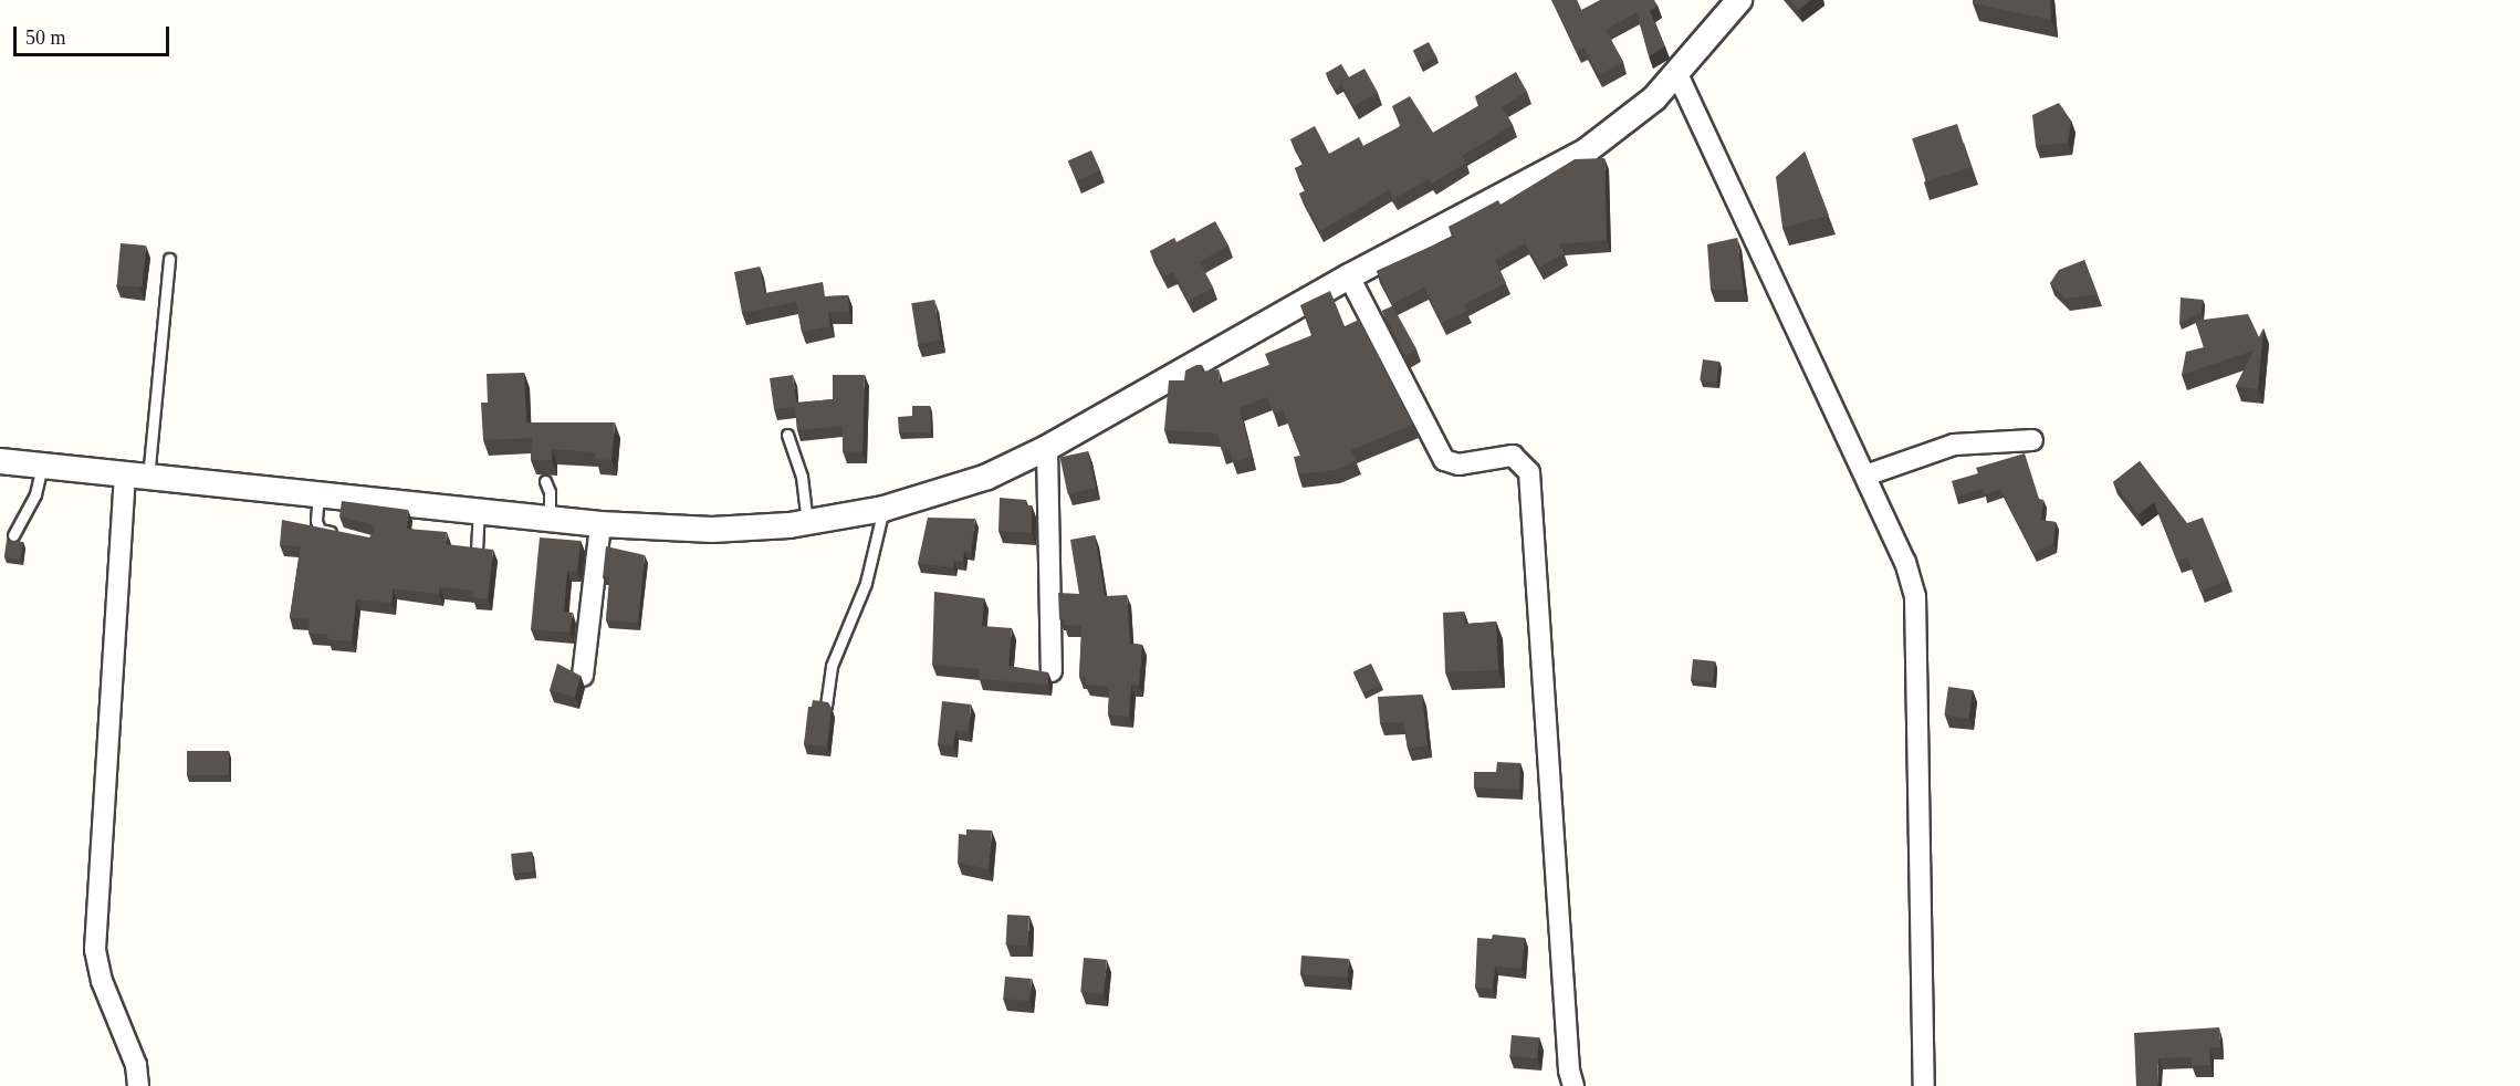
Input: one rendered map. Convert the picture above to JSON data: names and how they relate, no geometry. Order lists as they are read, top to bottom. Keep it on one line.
{"scale_bar":"50 m"}
